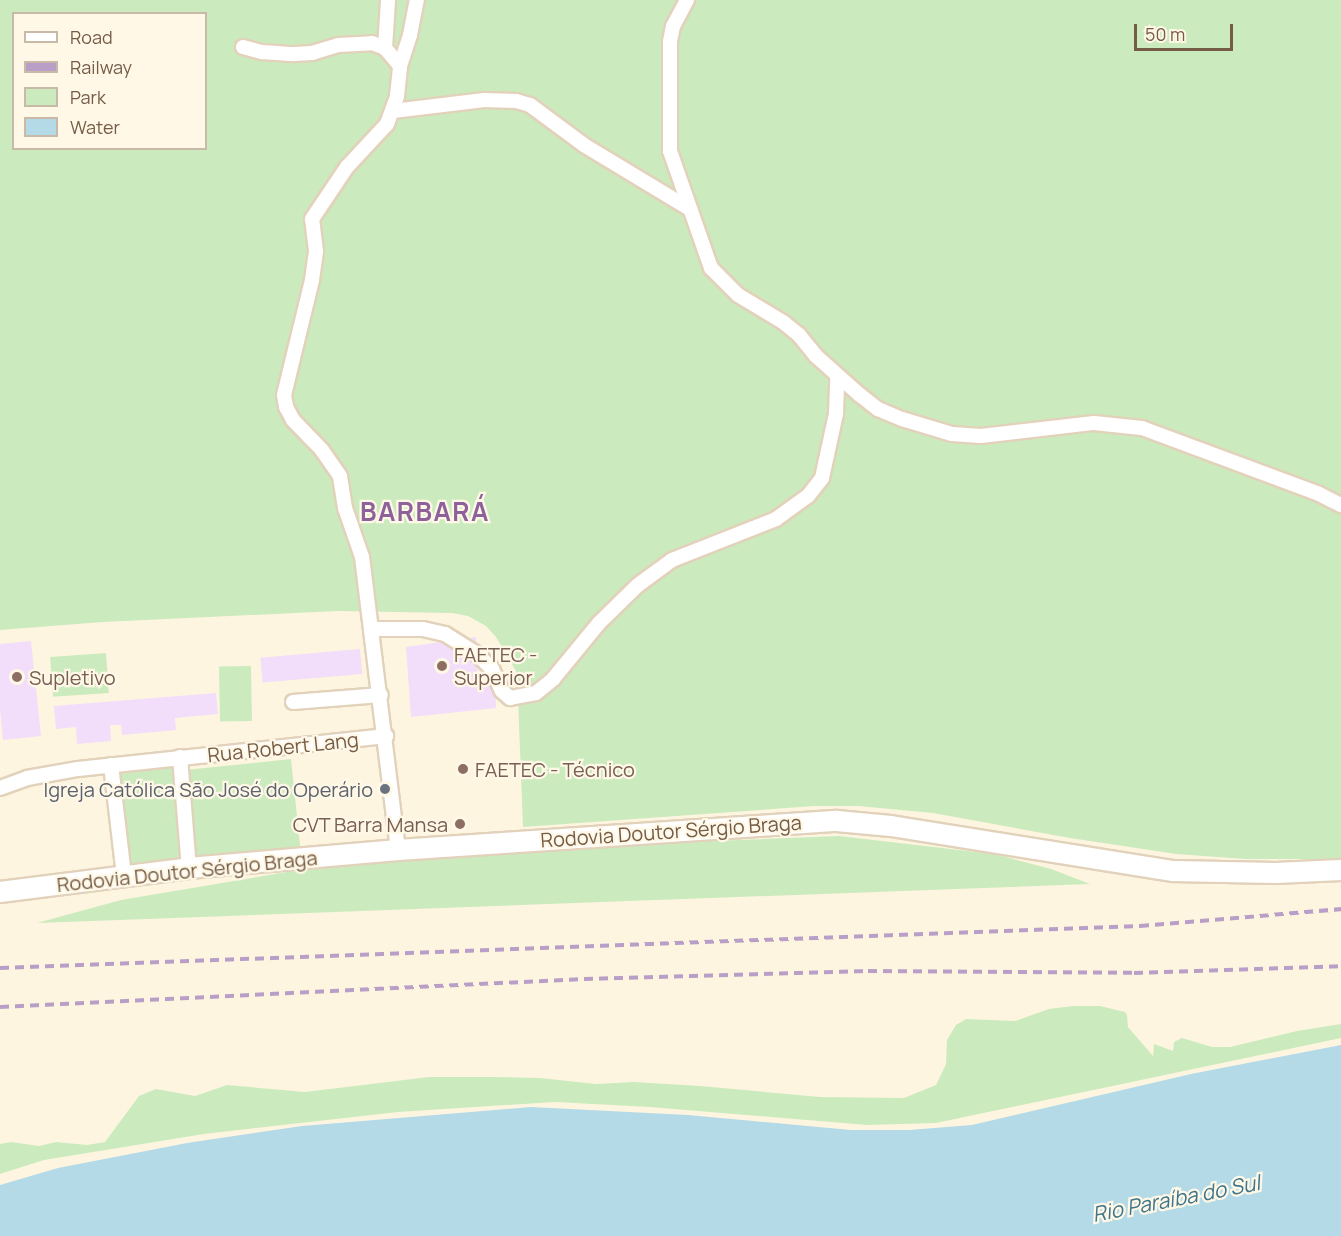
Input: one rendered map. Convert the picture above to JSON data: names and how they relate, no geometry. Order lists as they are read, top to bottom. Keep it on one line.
{"streets":{"main road":["Rodovia Doutor Sérgio Braga"],"street":["Rua Robert Lang"]},"districts":["BARBARÁ"],"water":["Rio Paraíba do Sul"],"places":["FAETEC - Superior","Supletivo","FAETEC - Técnico","Igreja Católica São José do Operário","CVT Barra Mansa"],"legend":["Road","Railway","Park","Water"],"scale_bar":"50 m"}
